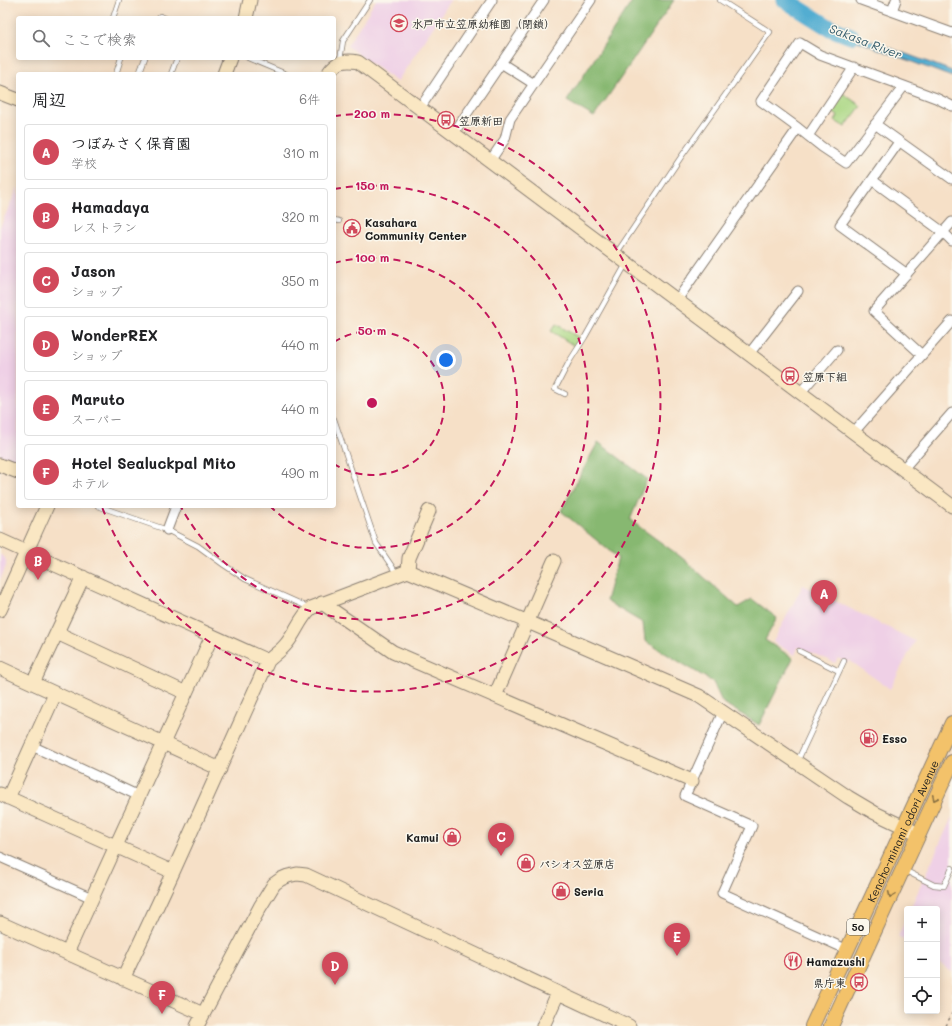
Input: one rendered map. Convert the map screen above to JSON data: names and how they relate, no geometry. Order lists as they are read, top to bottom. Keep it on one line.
{"streets":{"main road":["Kencho-minami odori Avenue","50"]},"water":["Sakasa River"],"places":{"school or university":["水戸市立笠原幼稚園（閉鎖）"],"bus stop":["笠原新田","笠原下組","県庁東"],"public building":["Kasahara Community Center"],"fuel station":["Esso"],"shop":["Kamui","パシオス笠原店","Seria"],"restaurant":["Hamazushi"]},"page":{"search":"ここで検索","heading":["周辺","6件"],"list":[{"mark":"A","name":"つぼみさく保育園","note":"学校","value":"310 m"},{"mark":"B","name":"Hamadaya","note":"レストラン","value":"320 m"},{"mark":"C","name":"Jason","note":"ショップ","value":"350 m"},{"mark":"D","name":"WonderREX","note":"ショップ","value":"440 m"},{"mark":"E","name":"Maruto","note":"スーパー","value":"440 m"},{"mark":"F","name":"Hotel Sealuckpal Mito","note":"ホテル","value":"490 m"}],"pins":["B","A","C","E","D","F"],"map_buttons":["+","−"]},"rings":["200 m","150 m","100 m","50 m"]}
